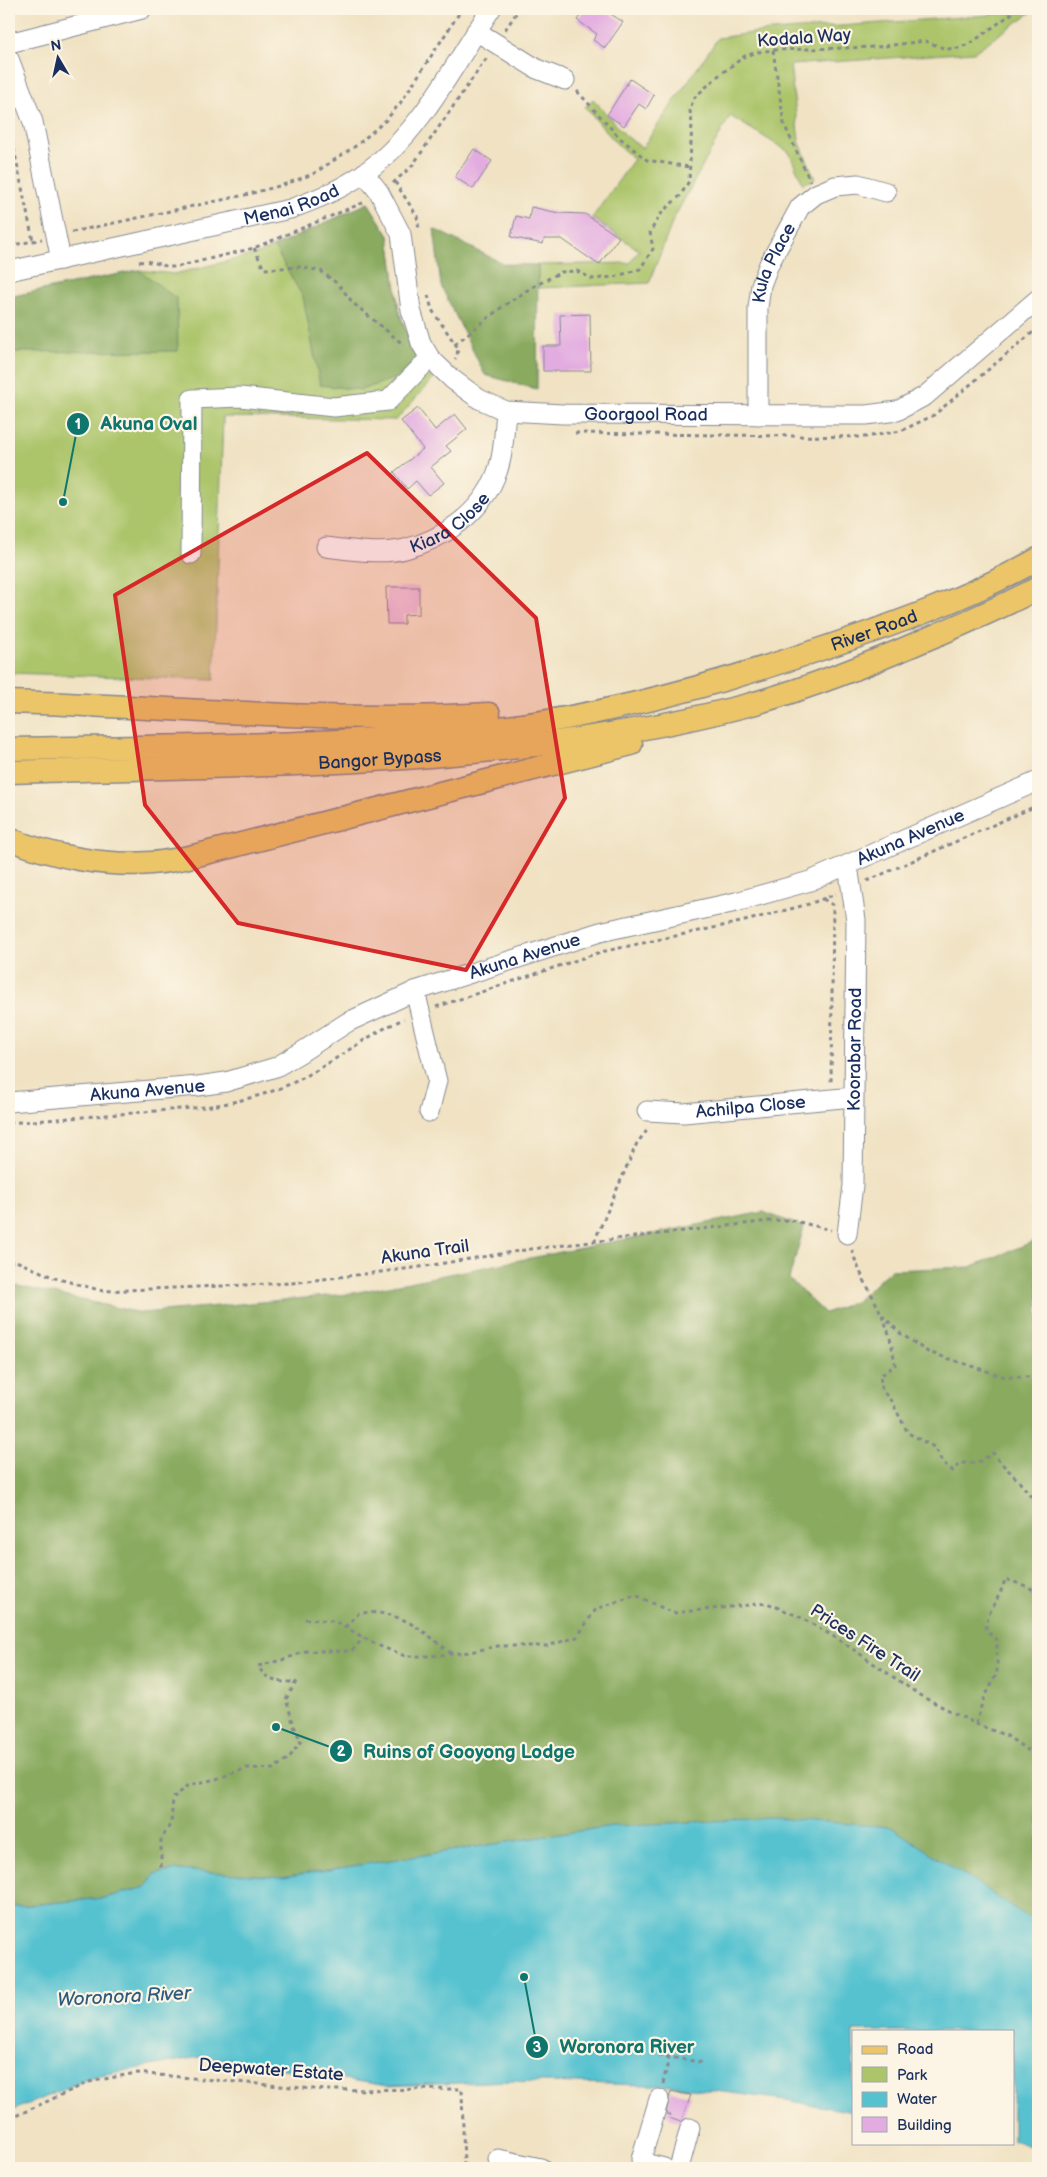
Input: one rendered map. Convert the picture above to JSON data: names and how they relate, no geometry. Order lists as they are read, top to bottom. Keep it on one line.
{"streets":{"main road":["River Road","Bangor Bypass"],"street":["Menai Road","Kula Place","Goorgool Road","Kiara Close","Akuna Avenue","Koorabar Road","Achilpa Close"],"path":["Kodala Way","Akuna Trail","Prices Fire Trail","Deepwater Estate"]},"crossings":[["Kula Place","Goorgool Road"],["Goorgool Road","Kiara Close"],["River Road","Bangor Bypass"],["Akuna Avenue","Koorabar Road"],["Koorabar Road","Achilpa Close"],["Koorabar Road","Akuna Trail"]],"water":["Woronora River"],"places":["Akuna Oval","Ruins of Gooyong Lodge","Woronora River"],"legend":["Road","Park","Water","Building"],"north":"top"}
